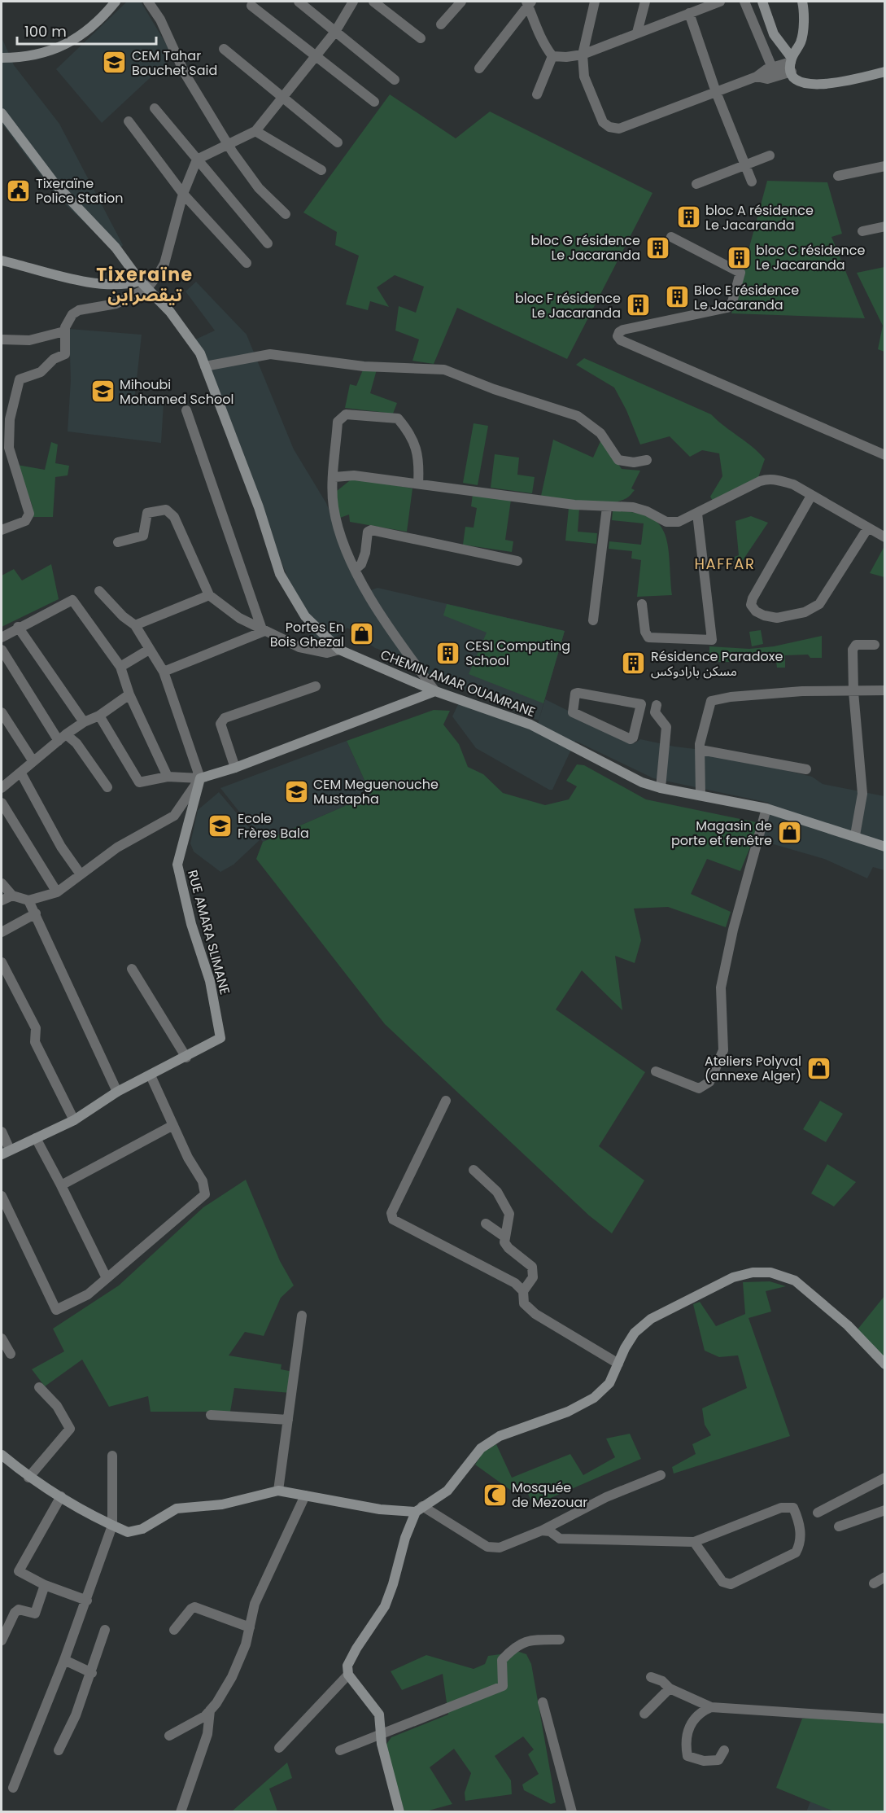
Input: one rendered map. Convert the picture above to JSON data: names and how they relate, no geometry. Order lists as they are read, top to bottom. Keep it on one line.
{"streets":{"street":["CHEMIN AMAR OUAMRANE","RUE AMARA SLIMANE"]},"districts":["Tixeraïne تيقصراين","HAFFAR"],"places":{"school or university":["CEM Tahar Bouchet Said","Mihoubi Mohamed School","CEM Meguenouche Mustapha","Ecole Frères Bala"],"public building":["Tixeraïne Police Station"],"building":["bloc A résidence Le Jacaranda","bloc G résidence Le Jacaranda","bloc C résidence Le Jacaranda","Bloc E résidence Le Jacaranda","bloc F résidence Le Jacaranda","CESI Computing School","Résidence Paradoxe مسكن بارادوكس"],"shop":["Portes En Bois Ghezal","Magasin de porte et fenêtre","Ateliers Polyval (annexe Alger)"],"mosque":["Mosquée de Mezouar"]},"scale_bar":"100 m"}
